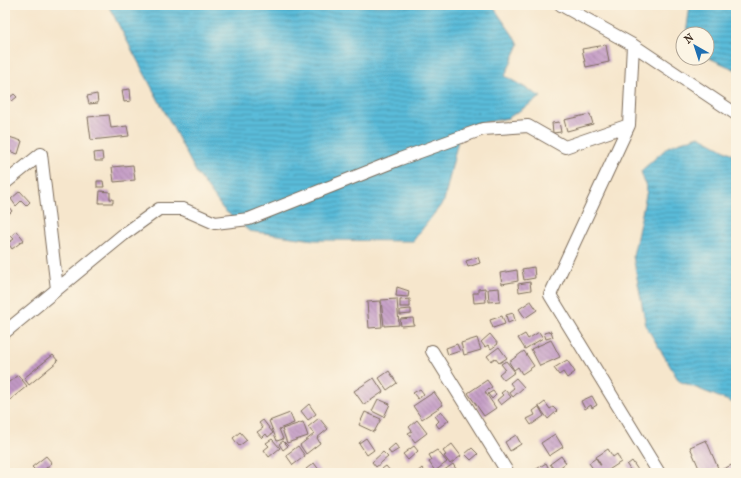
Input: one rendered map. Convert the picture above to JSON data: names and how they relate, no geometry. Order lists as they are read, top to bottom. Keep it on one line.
{"north":"top left"}
